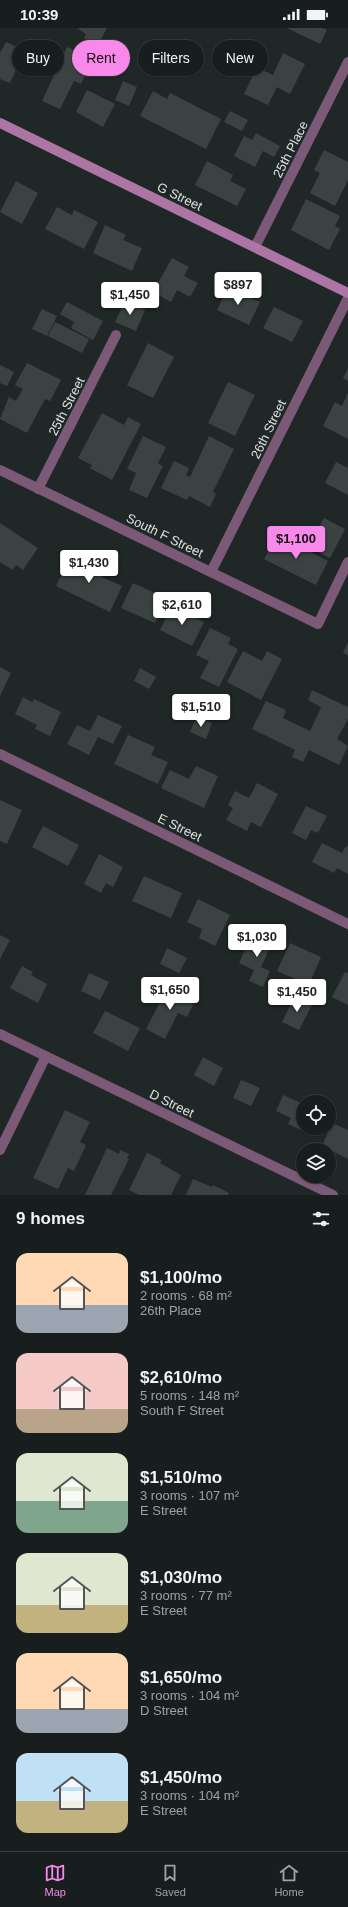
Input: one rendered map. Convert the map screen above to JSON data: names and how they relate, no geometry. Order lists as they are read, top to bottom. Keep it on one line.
{"streets":{"street":["25th Place","G Street","25th Street","26th Street","South F Street","E Street","D Street"]},"crossings":[["25th Place","G Street"],["25th Street","South F Street"],["26th Street","South F Street"]],"page":{"status":"10:39","chip":["Buy","Rent","Filters","New"],"price":["$897","$1,450","$1,100","$1,430","$2,610","$1,510","$1,030","$1,650","$1,450"],"heading":"9 homes","list":[{"name":"$1,100/mo","note":"2 rooms · 68 m² · 26th Place"},{"name":"$2,610/mo","note":"5 rooms · 148 m² · South F Street"},{"name":"$1,510/mo","note":"3 rooms · 107 m² · E Street"},{"name":"$1,030/mo","note":"3 rooms · 77 m² · E Street"},{"name":"$1,650/mo","note":"3 rooms · 104 m² · D Street"},{"name":"$1,450/mo","note":"3 rooms · 104 m² · E Street"}],"tabs":["Map","Saved","Home"]}}
